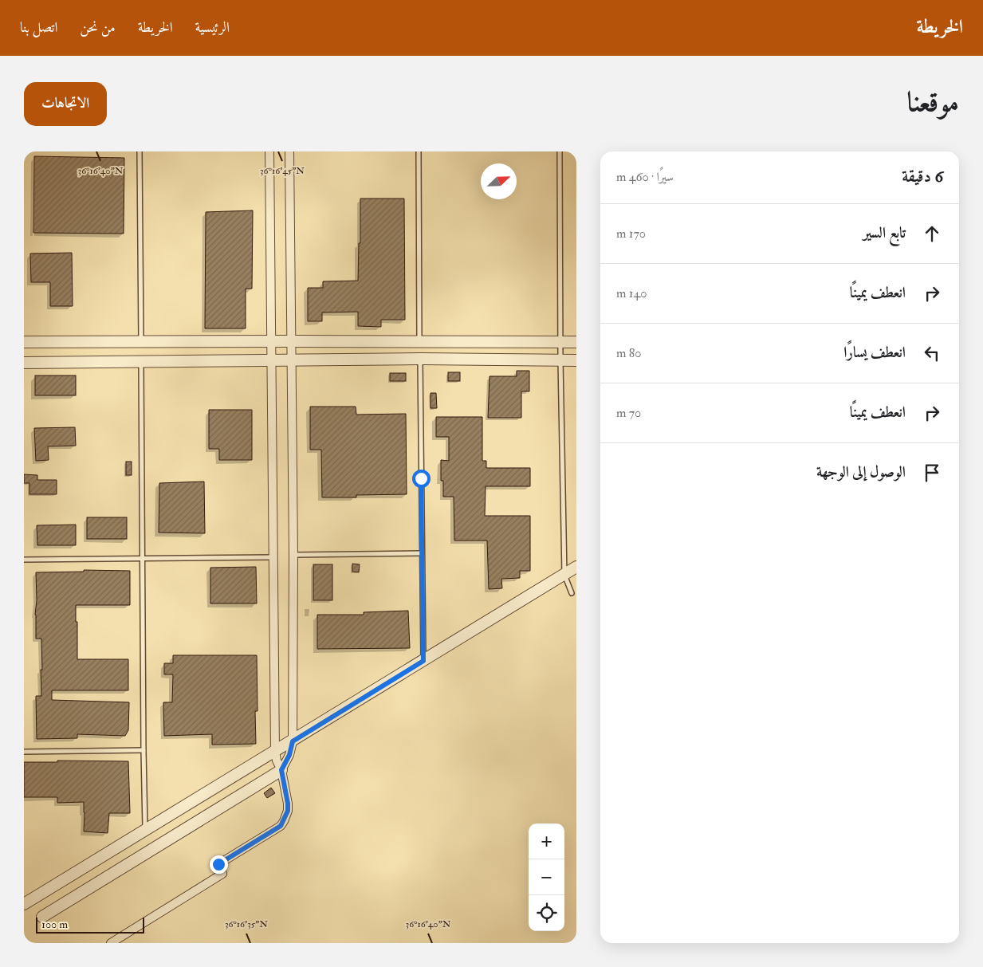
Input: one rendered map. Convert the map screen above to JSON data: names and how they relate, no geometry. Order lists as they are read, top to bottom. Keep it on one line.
{"scale_bar":"100 m","north":"top right","page":{"header":"الخريطة","nav":["الرئيسية","الخريطة","من نحن","اتصل بنا"],"title":"موقعنا","buttons":"الاتجاهات","heading":["6 دقيقة","سيرًا · 460 m"],"list":[["تابع السير","170 m"],["انعطف يمينًا","140 m"],["انعطف يسارًا","80 m"],["انعطف يمينًا","70 m"],"الوصول إلى الوجهة"],"map_buttons":["+","−"],"scale":"100 m"},"coordinates":["36°16'40\"N","36°16'45\"N","36°16'35\"N"]}
